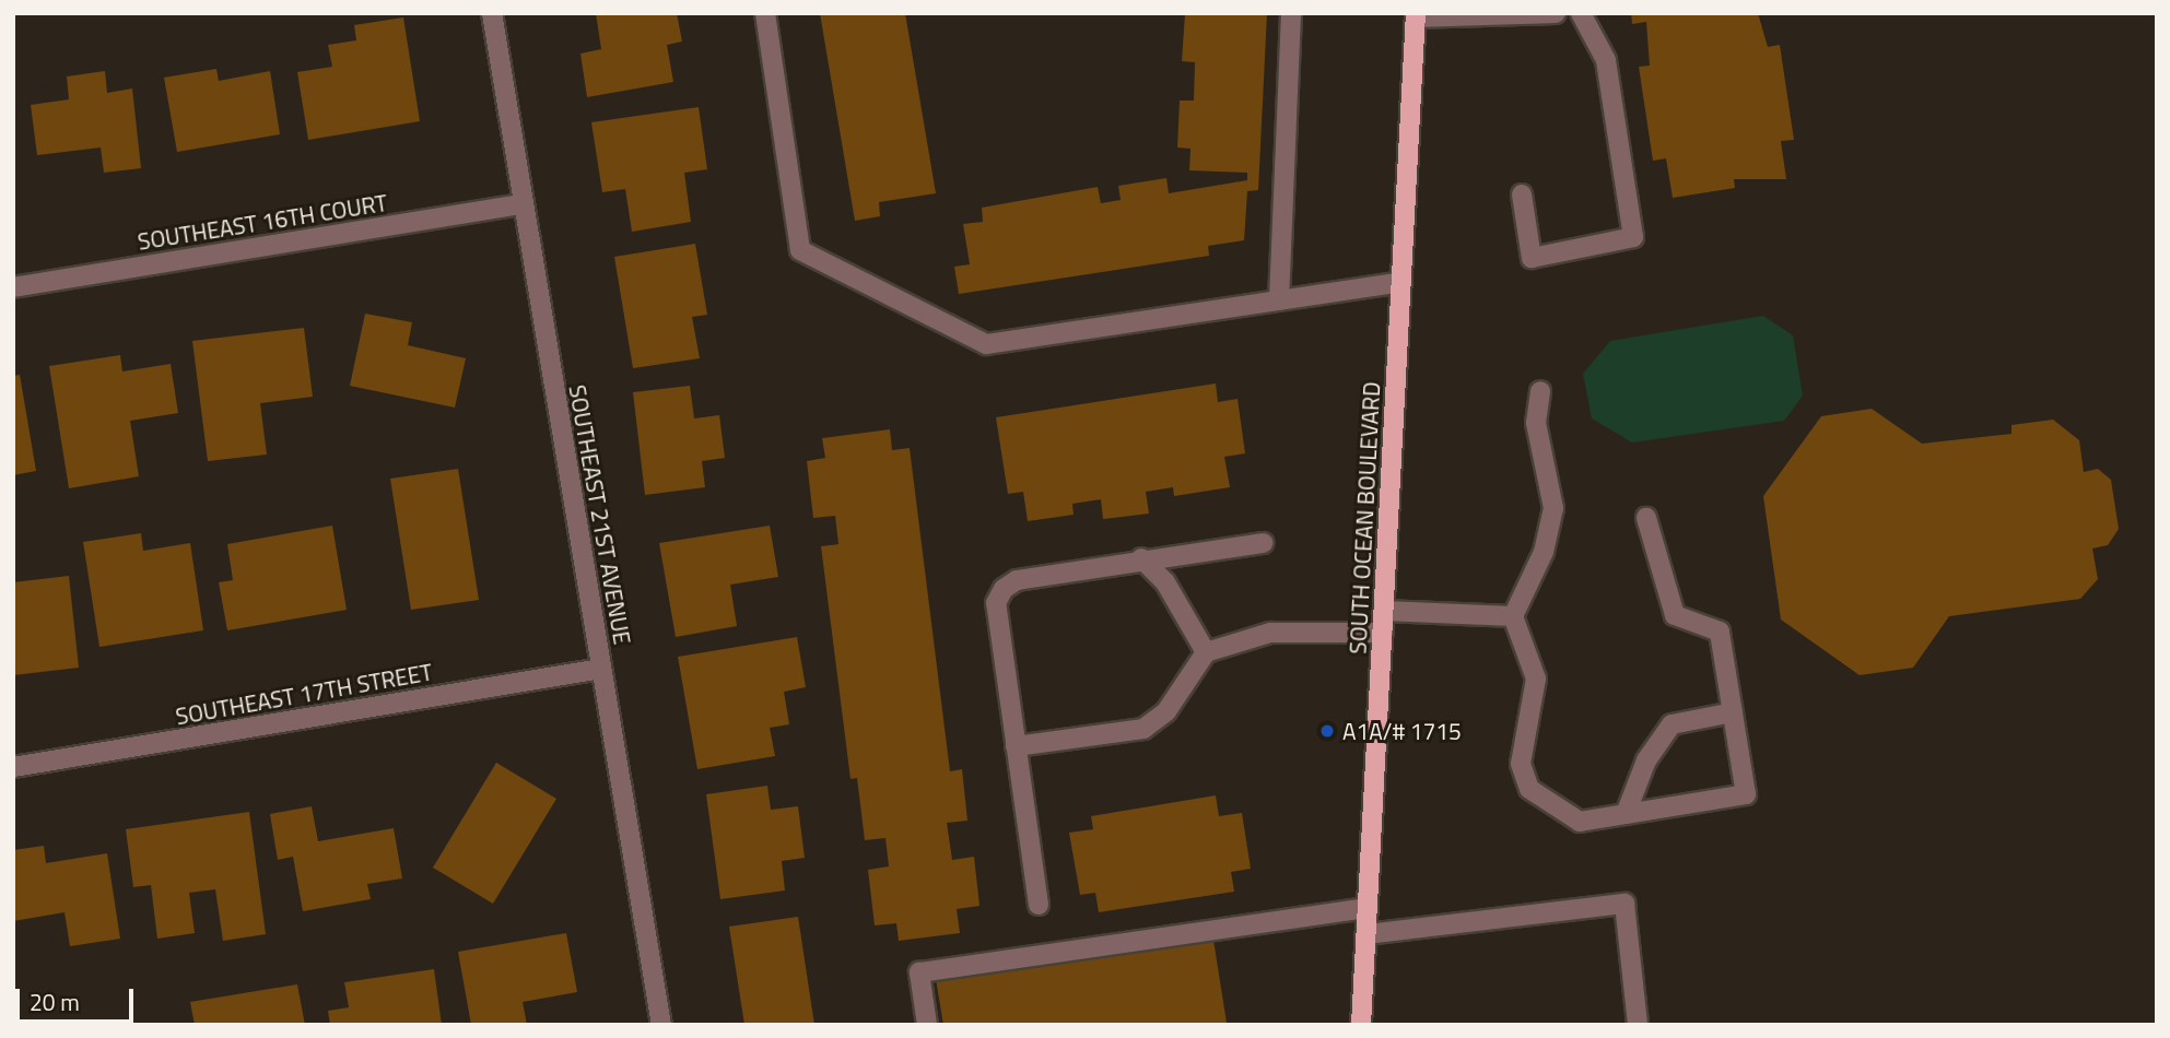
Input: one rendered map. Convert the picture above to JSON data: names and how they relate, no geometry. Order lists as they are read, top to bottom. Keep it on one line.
{"streets":{"main road":["SOUTH OCEAN BOULEVARD"],"street":["SOUTHEAST 16TH COURT","SOUTHEAST 21ST AVENUE","SOUTHEAST 17TH STREET"]},"crossings":[["SOUTHEAST 16TH COURT","SOUTHEAST 21ST AVENUE"],["SOUTHEAST 21ST AVENUE","SOUTHEAST 17TH STREET"]],"places":["A1A/# 1715"],"scale_bar":"20 m"}
